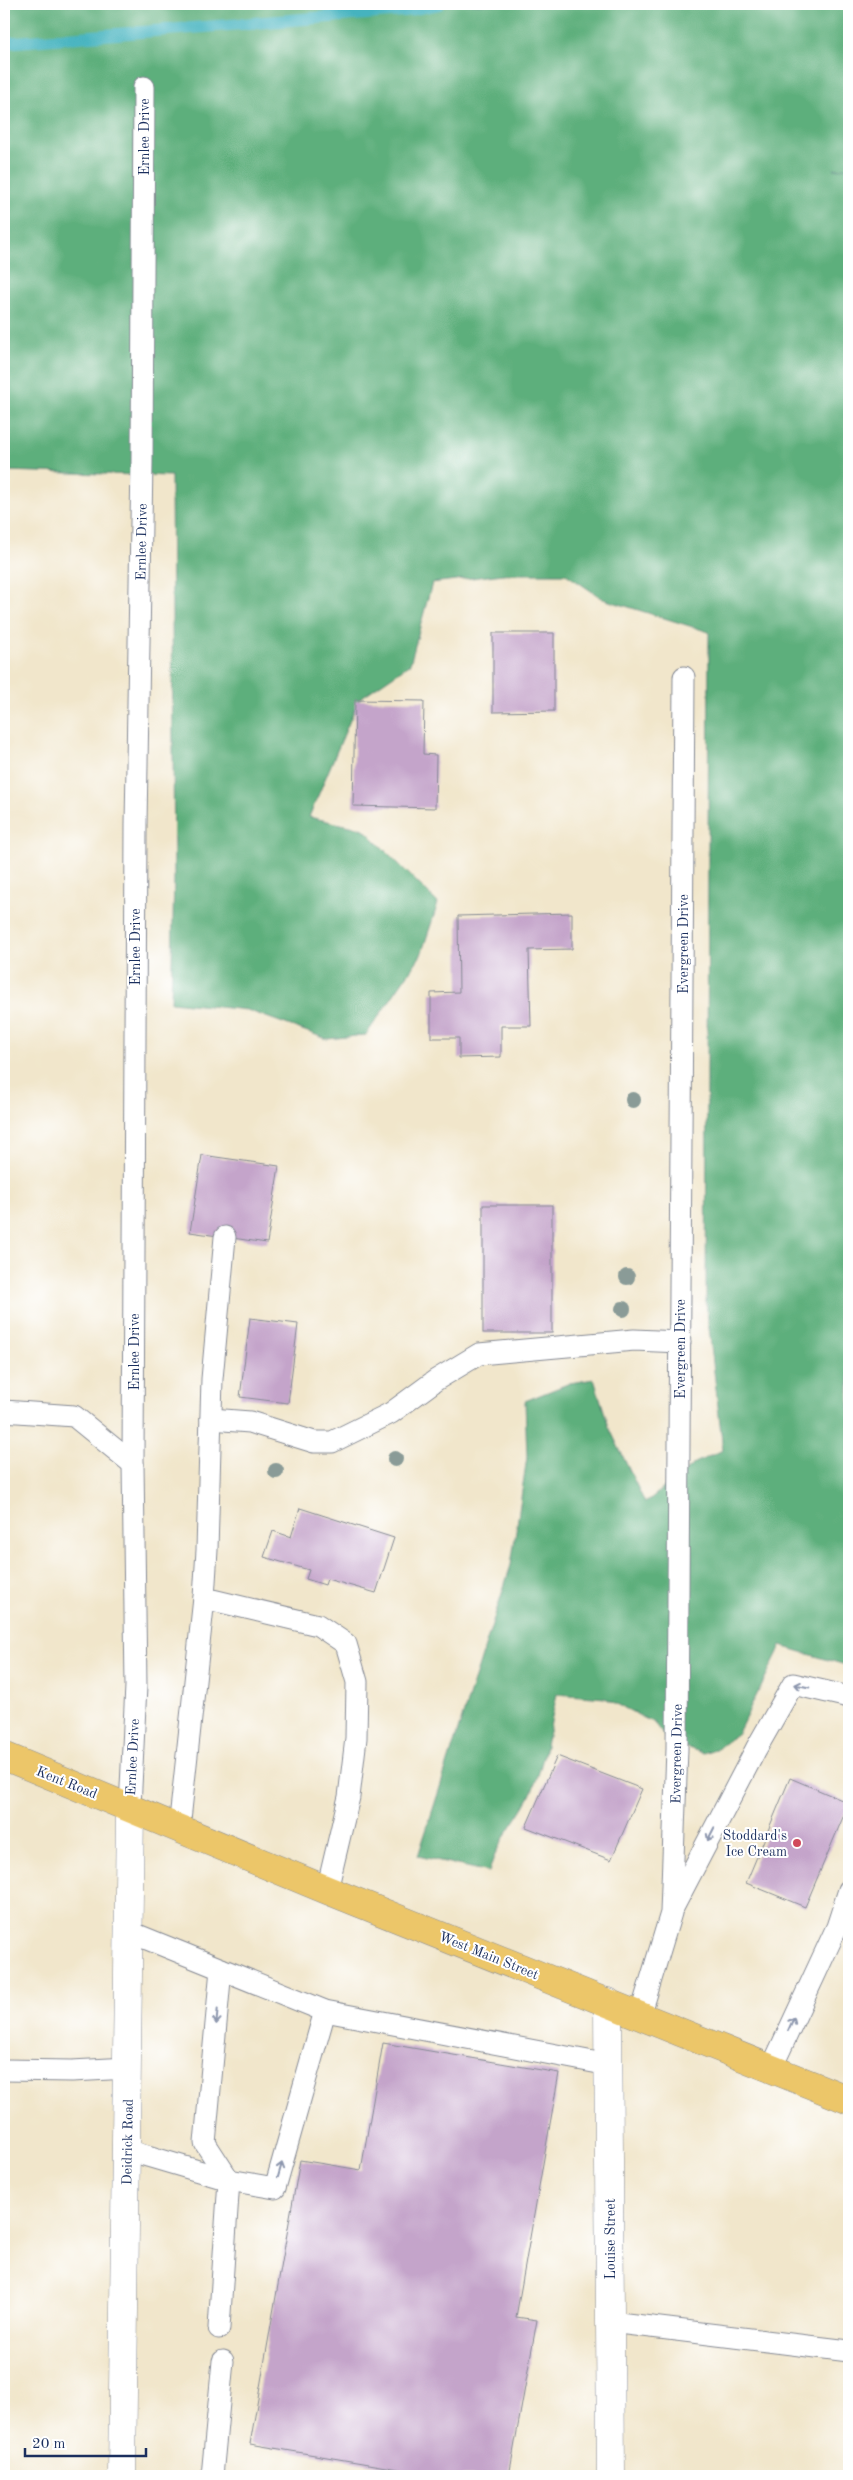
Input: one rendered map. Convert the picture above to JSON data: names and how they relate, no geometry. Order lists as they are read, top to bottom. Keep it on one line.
{"streets":{"main road":["Kent Road","West Main Street"],"street":["Deidrick Road","Louise Street"],"lane":["Ernlee Drive","Evergreen Drive"]},"crossings":[["Ernlee Drive","Kent Road"],["Ernlee Drive","West Main Street"],["Ernlee Drive","Deidrick Road"],["Evergreen Drive","West Main Street"],["Kent Road","West Main Street"],["Kent Road","Deidrick Road"],["West Main Street","Deidrick Road"],["West Main Street","Louise Street"]],"places":["Stoddard's Ice Cream"],"scale_bar":"20 m"}
